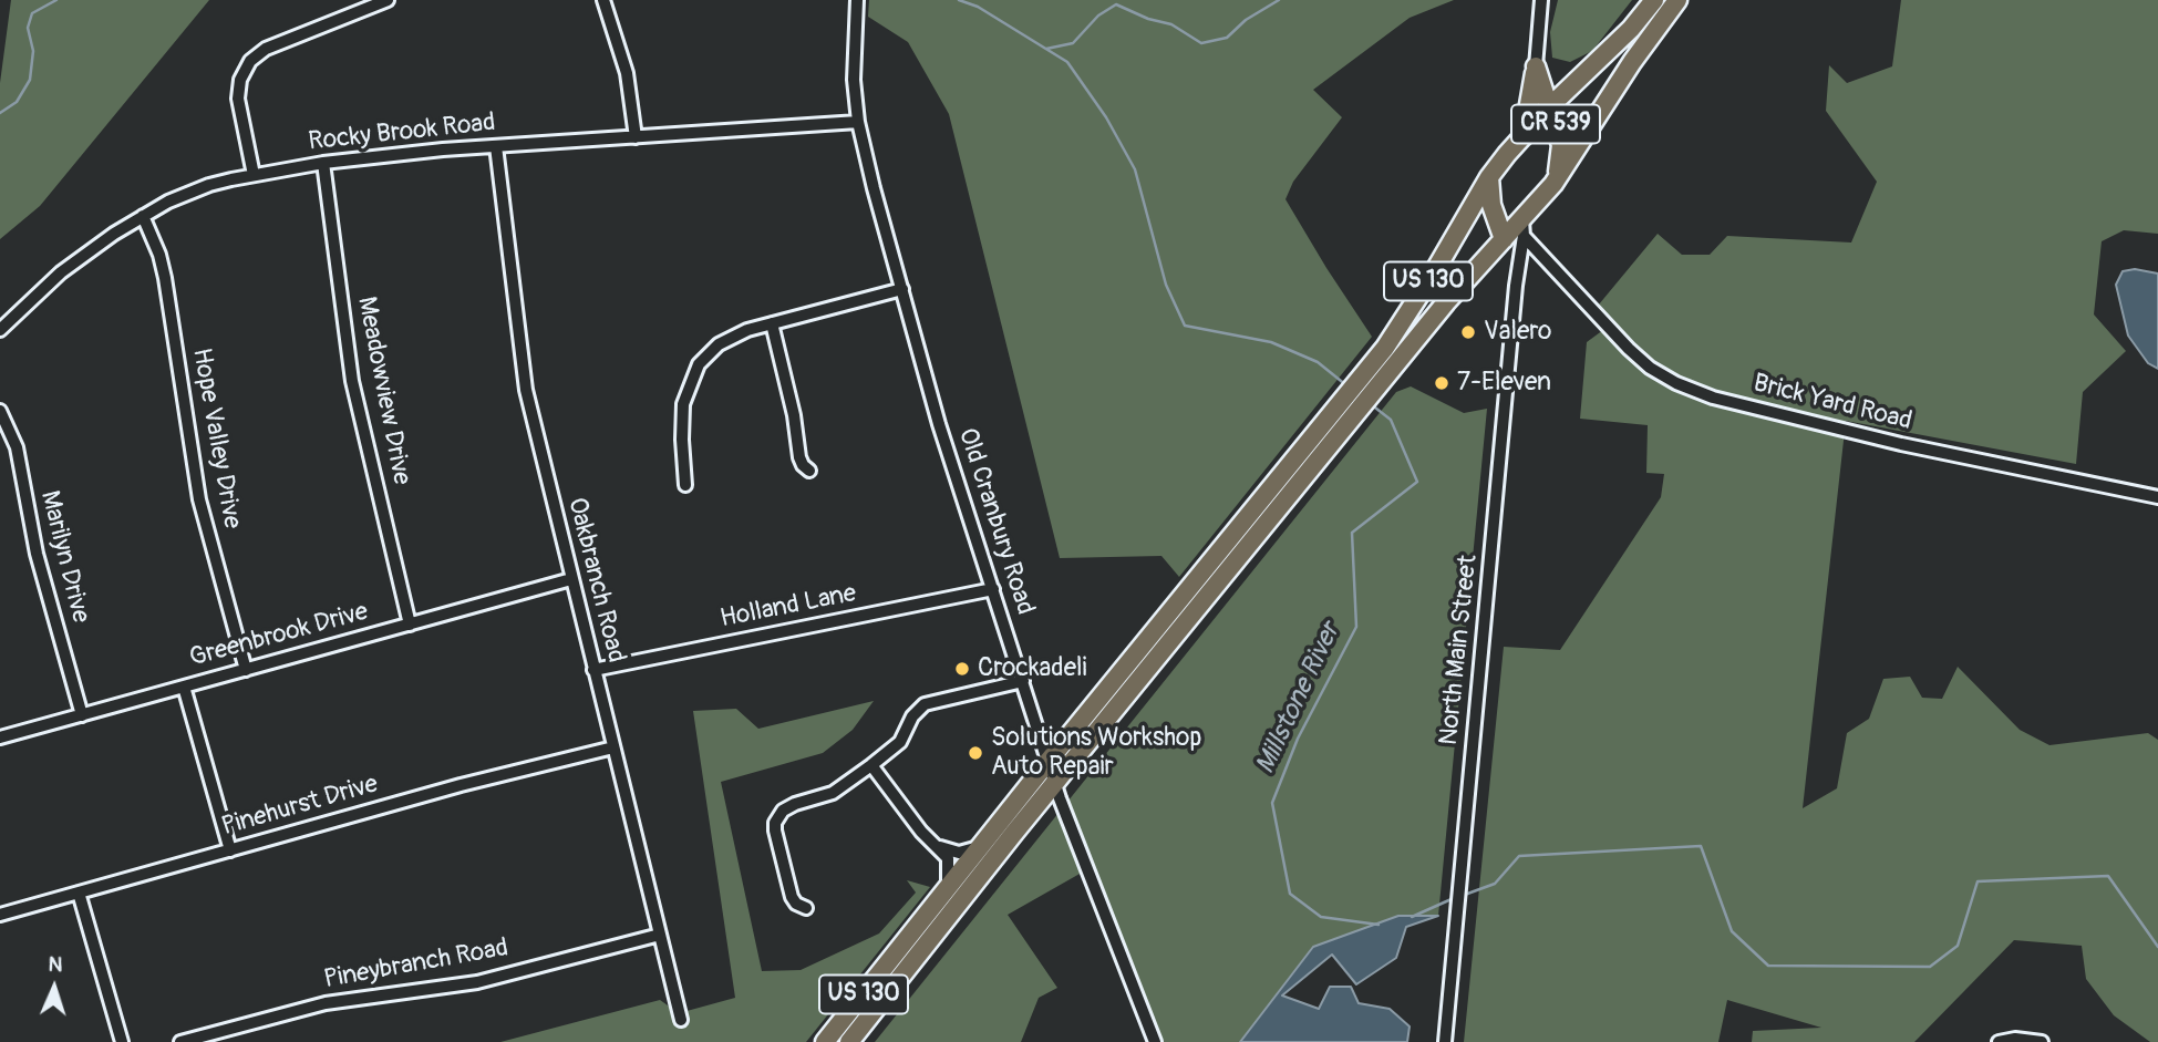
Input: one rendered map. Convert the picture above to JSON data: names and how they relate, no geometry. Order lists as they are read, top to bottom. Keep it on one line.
{"streets":{"highway":["CR 539","US 130"],"street":["Rocky Brook Road","Meadowview Drive","Brick Yard Road","Hope Valley Drive","Old Cranbury Road","Marilyn Drive","Oakbranch Road","Holland Lane","Greenbrook Drive","North Main Street","Pinehurst Drive","Pineybranch Road"]},"crossings":[["CR 539","US 130"],["Rocky Brook Road","Meadowview Drive"],["Rocky Brook Road","Hope Valley Drive"],["Rocky Brook Road","Old Cranbury Road"],["Rocky Brook Road","Oakbranch Road"],["US 130","Brick Yard Road"],["US 130","Old Cranbury Road"],["US 130","North Main Street"],["Meadowview Drive","Greenbrook Drive"],["Brick Yard Road","North Main Street"],["Hope Valley Drive","Greenbrook Drive"],["Old Cranbury Road","Holland Lane"],["Marilyn Drive","Greenbrook Drive"],["Oakbranch Road","Holland Lane"],["Oakbranch Road","Greenbrook Drive"],["Oakbranch Road","Pinehurst Drive"],["Oakbranch Road","Pineybranch Road"]],"water":["Millstone River"],"places":["Valero","7-Eleven","Crockadeli","Solutions Workshop Auto Repair"],"north":"top"}
